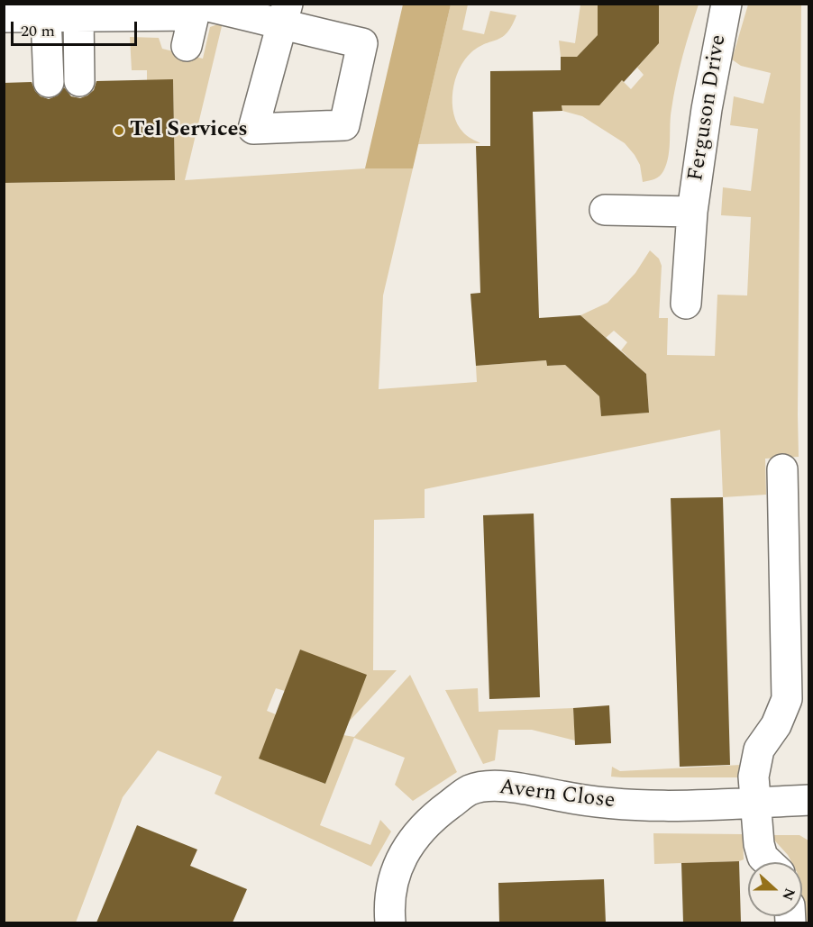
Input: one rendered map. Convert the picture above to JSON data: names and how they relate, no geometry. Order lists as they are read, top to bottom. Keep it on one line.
{"streets":{"street":["Ferguson Drive","Avern Close"]},"places":["Tel Services"],"scale_bar":"20 m","north":"right"}
